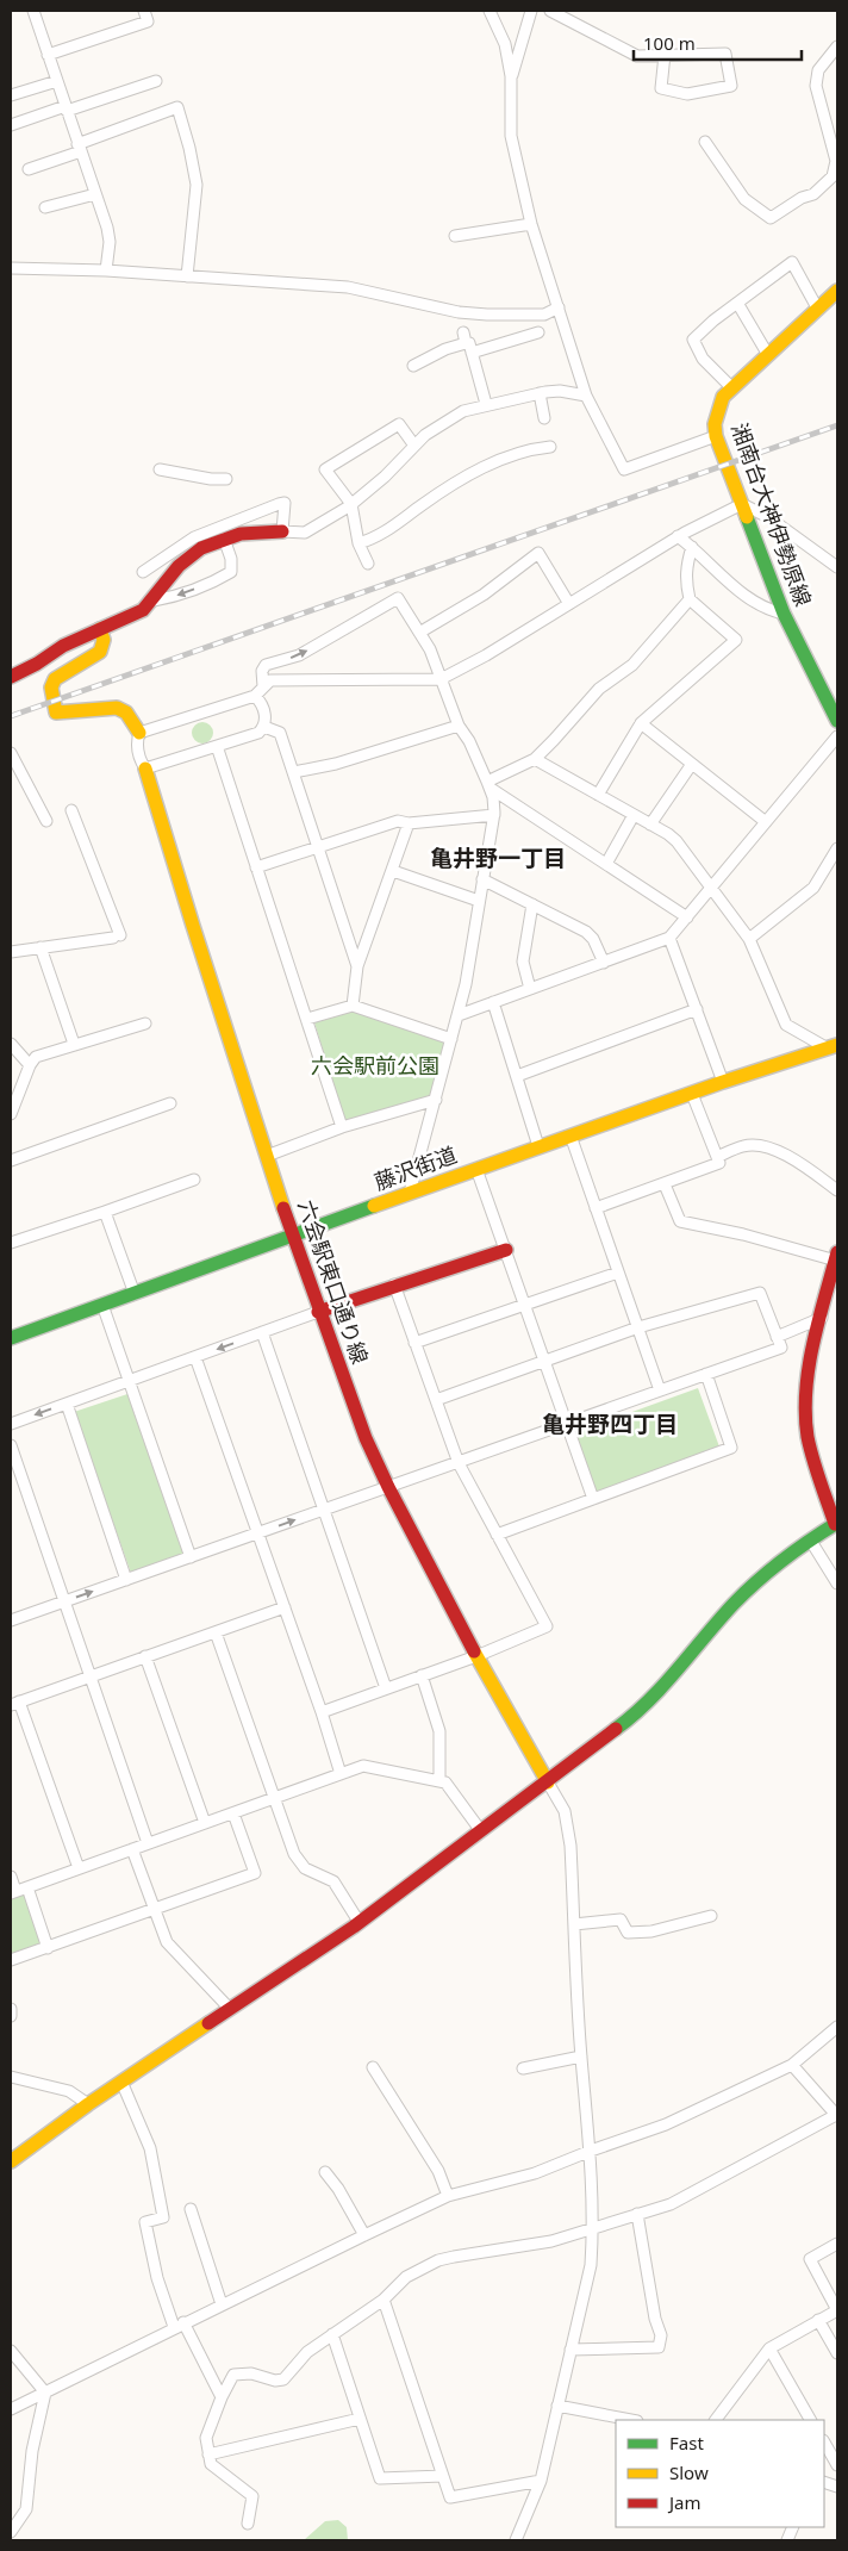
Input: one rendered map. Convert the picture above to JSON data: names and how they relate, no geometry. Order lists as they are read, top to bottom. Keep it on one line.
{"streets":{"main road":["湘南台大神伊勢原線","藤沢街道","六会駅東口通り線"]},"crossings":[["藤沢街道","六会駅東口通り線"]],"districts":["亀井野一丁目","亀井野四丁目"],"parks":["六会駅前公園"],"legend":["Fast","Slow","Jam"],"scale_bar":"100 m"}
